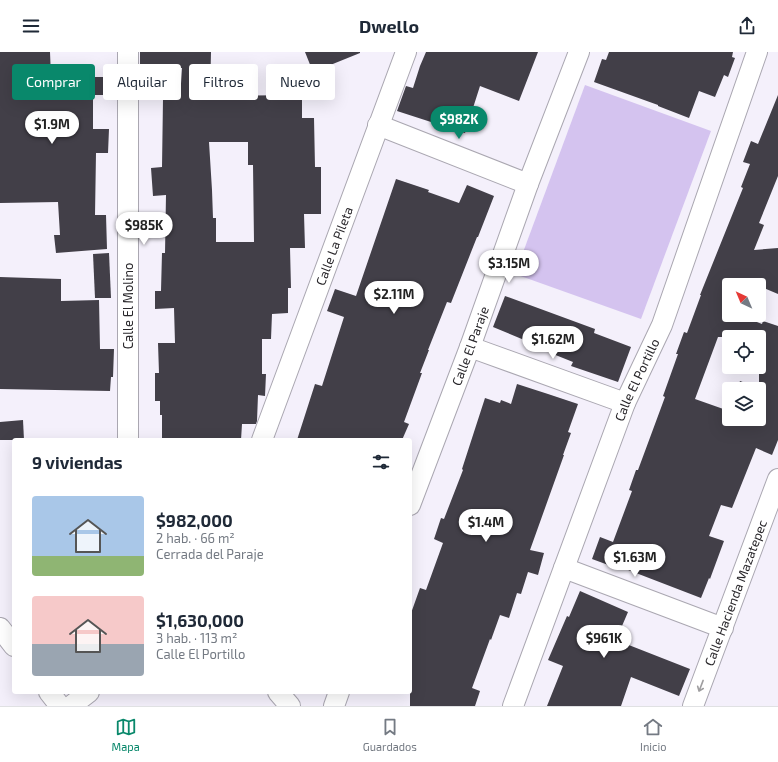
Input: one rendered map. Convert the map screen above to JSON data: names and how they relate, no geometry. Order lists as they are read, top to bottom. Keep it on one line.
{"streets":{"street":["Calle La Pileta","Calle El Molino","Calle El Paraje","Calle El Portillo","Calle Hacienda Mazatepec"]},"north":"top left","page":{"header":"Dwello","chip":["Comprar","Alquilar","Filtros","Nuevo"],"price":["$982K","$1.9M","$985K","$3.15M","$2.11M","$1.62M","$1.4M","$1.63M","$961K"],"heading":"9 viviendas","list":[{"name":"$982,000","note":"2 hab. · 66 m² · Cerrada del Paraje"},{"name":"$1,630,000","note":"3 hab. · 113 m² · Calle El Portillo"}],"tabs":["Mapa","Guardados","Inicio"]}}
